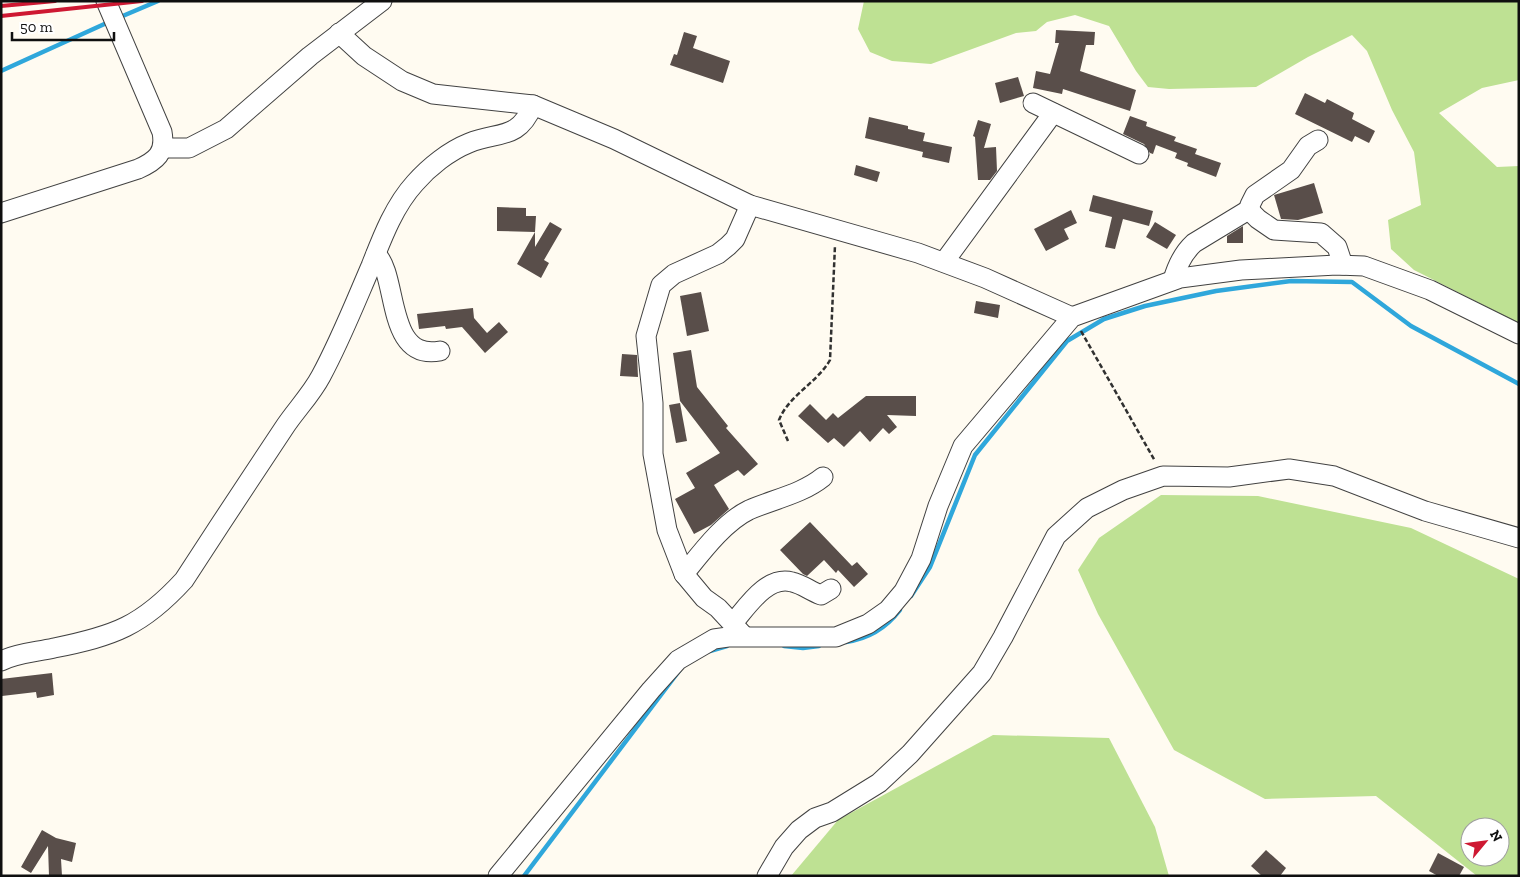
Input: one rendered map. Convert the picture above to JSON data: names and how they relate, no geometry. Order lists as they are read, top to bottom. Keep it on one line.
{"scale_bar":"50 m","north":"top right"}
